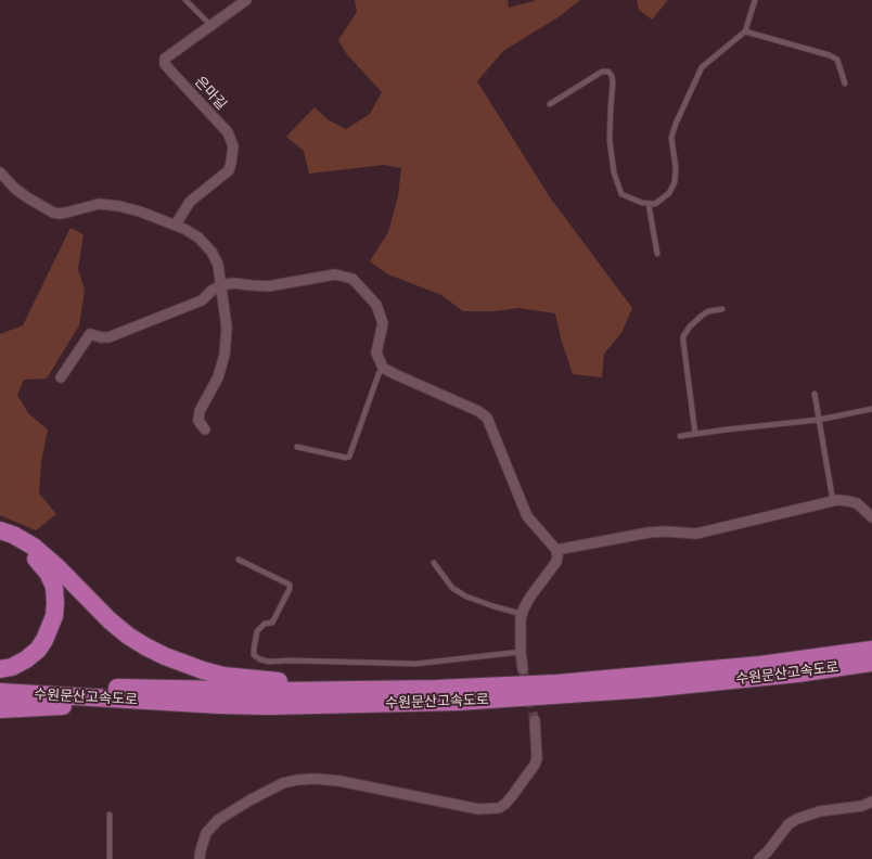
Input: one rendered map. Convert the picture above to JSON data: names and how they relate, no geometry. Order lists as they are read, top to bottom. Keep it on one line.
{"streets":{"highway":["수원문산고속도로"],"street":["은마길"]}}
